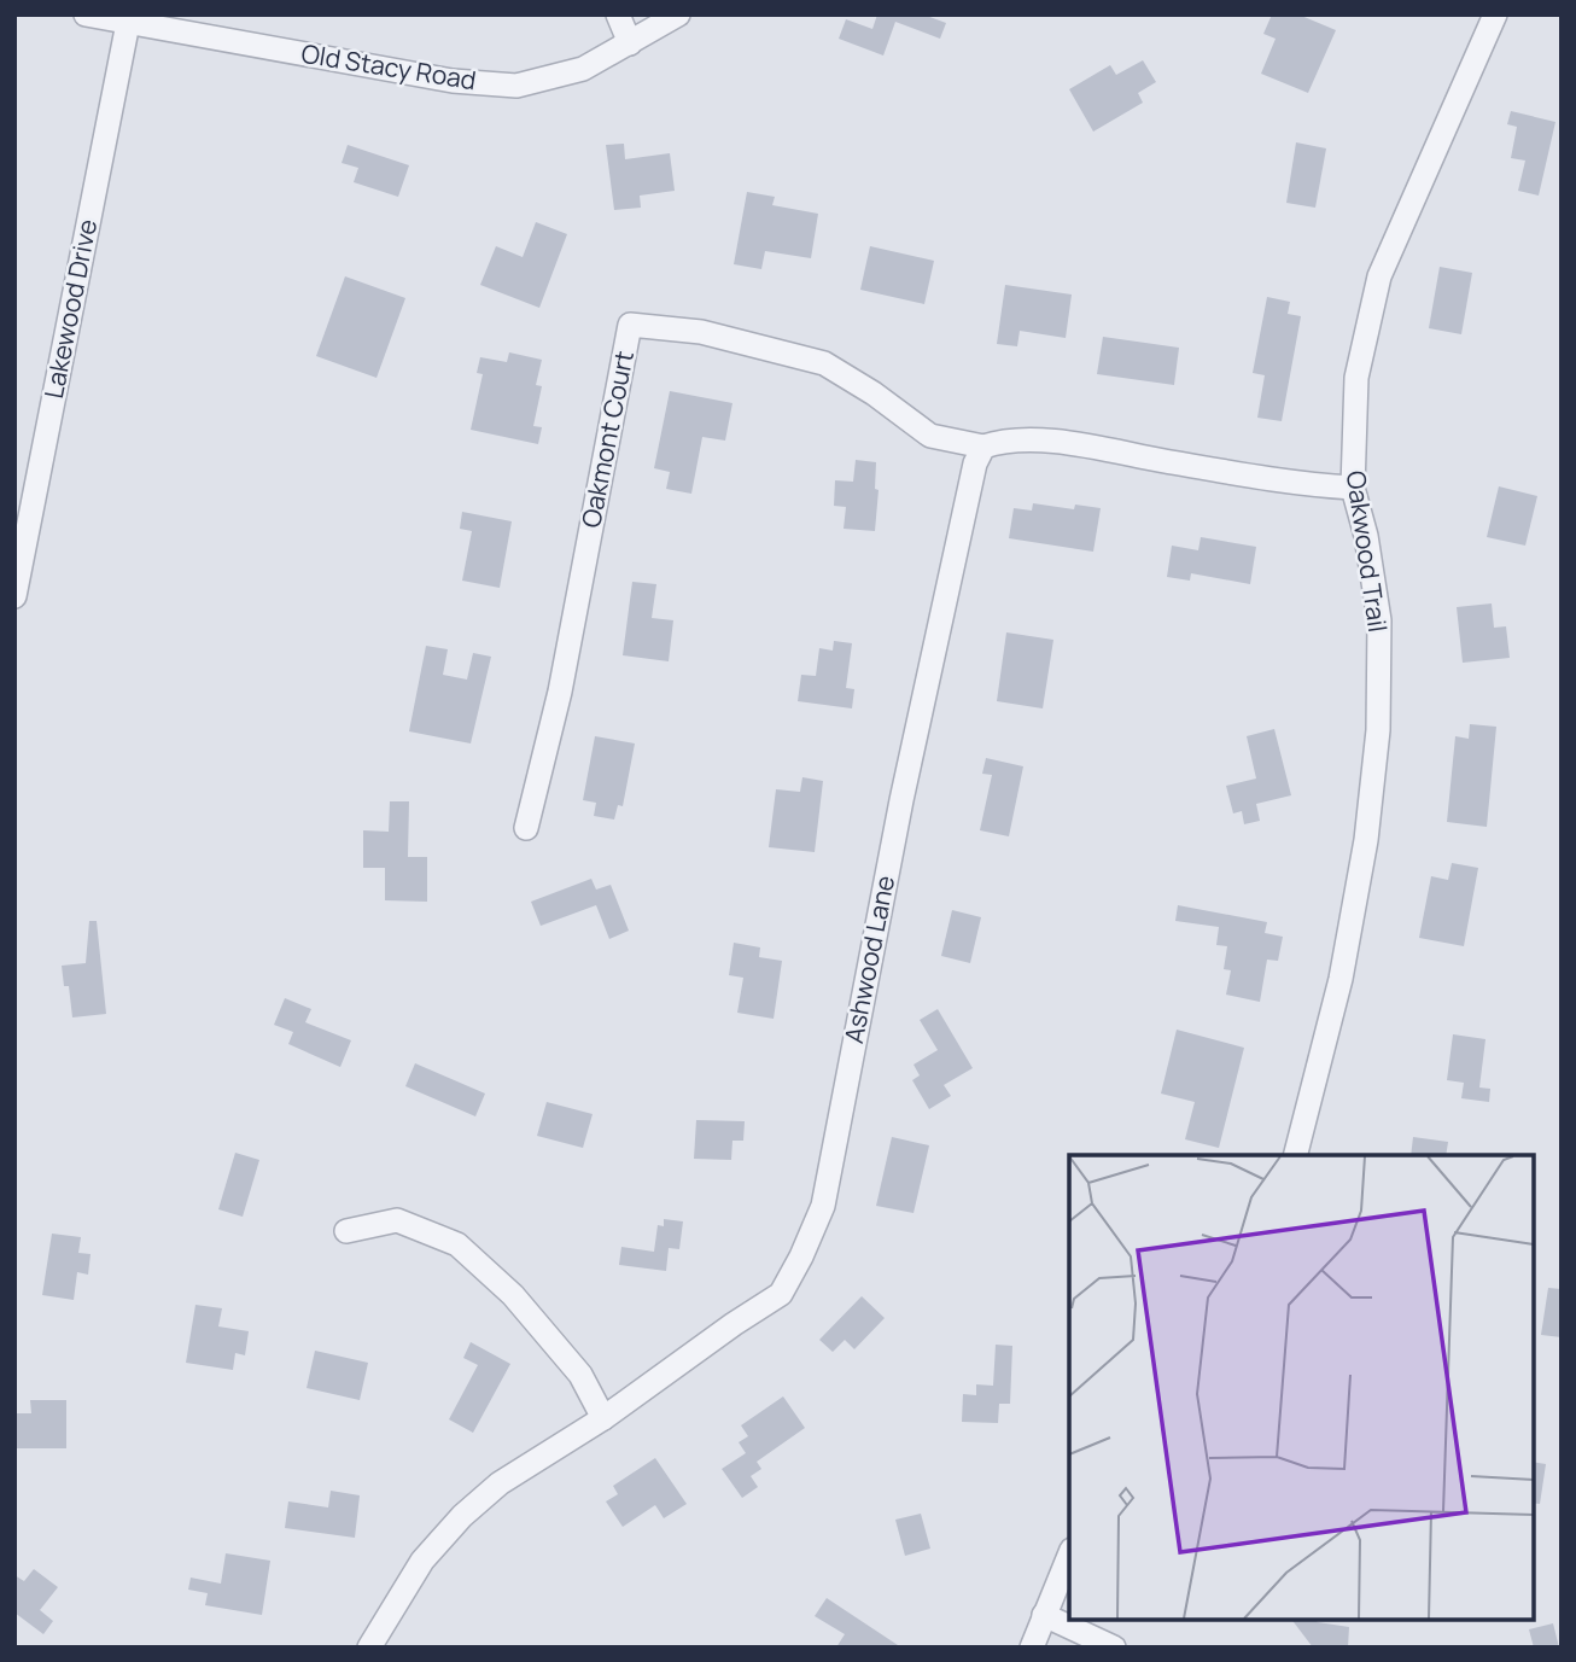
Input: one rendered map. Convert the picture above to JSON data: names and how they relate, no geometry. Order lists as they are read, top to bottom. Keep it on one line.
{"streets":{"street":["Old Stacy Road","Lakewood Drive","Oakmont Court","Oakwood Trail","Ashwood Lane"]},"crossings":[["Old Stacy Road","Lakewood Drive"],["Oakmont Court","Ashwood Lane"]]}
